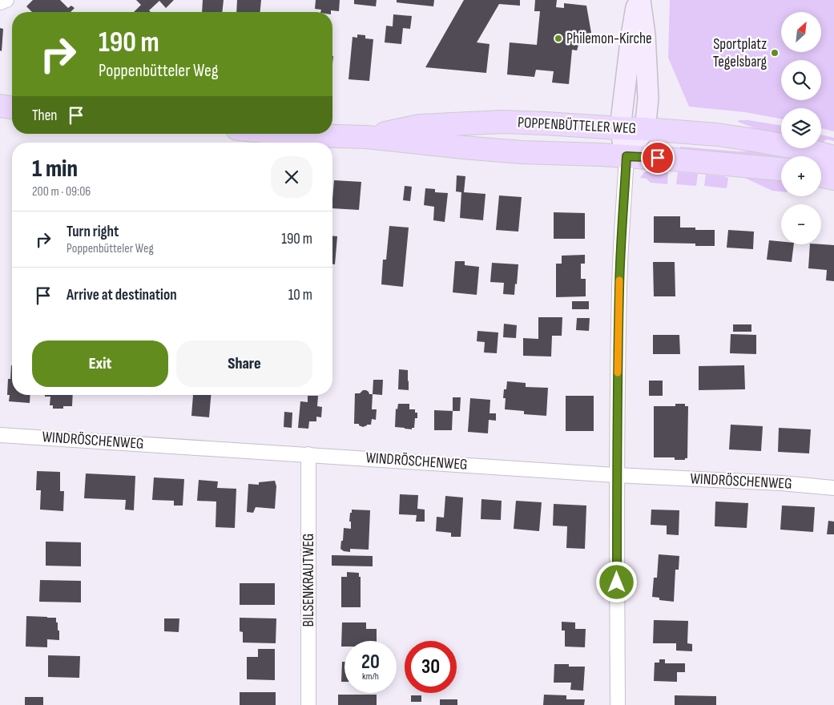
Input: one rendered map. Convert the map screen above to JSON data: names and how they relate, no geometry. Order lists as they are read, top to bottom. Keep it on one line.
{"streets":{"main road":["POPPENBÜTTELER WEG"],"street":["WINDRÖSCHENWEG","BILSENKRAUTWEG"]},"crossings":[["WINDRÖSCHENWEG","BILSENKRAUTWEG"]],"places":["Philemon-Kirche","Sportplatz Tegelsbarg"],"north":"top right","page":{"map_buttons":["+","−"],"turn":["190 m","Poppenbütteler Weg"],"then":"Then","heading":["1 min","200 m · 09:06"],"list":[{"name":"Turn right","note":"Poppenbütteler Weg","value":"190 m"},{"name":"Arrive at destination","value":"10 m"}],"buttons":["Exit","Share"],"speed":"20 km/h","limit":"30"}}
